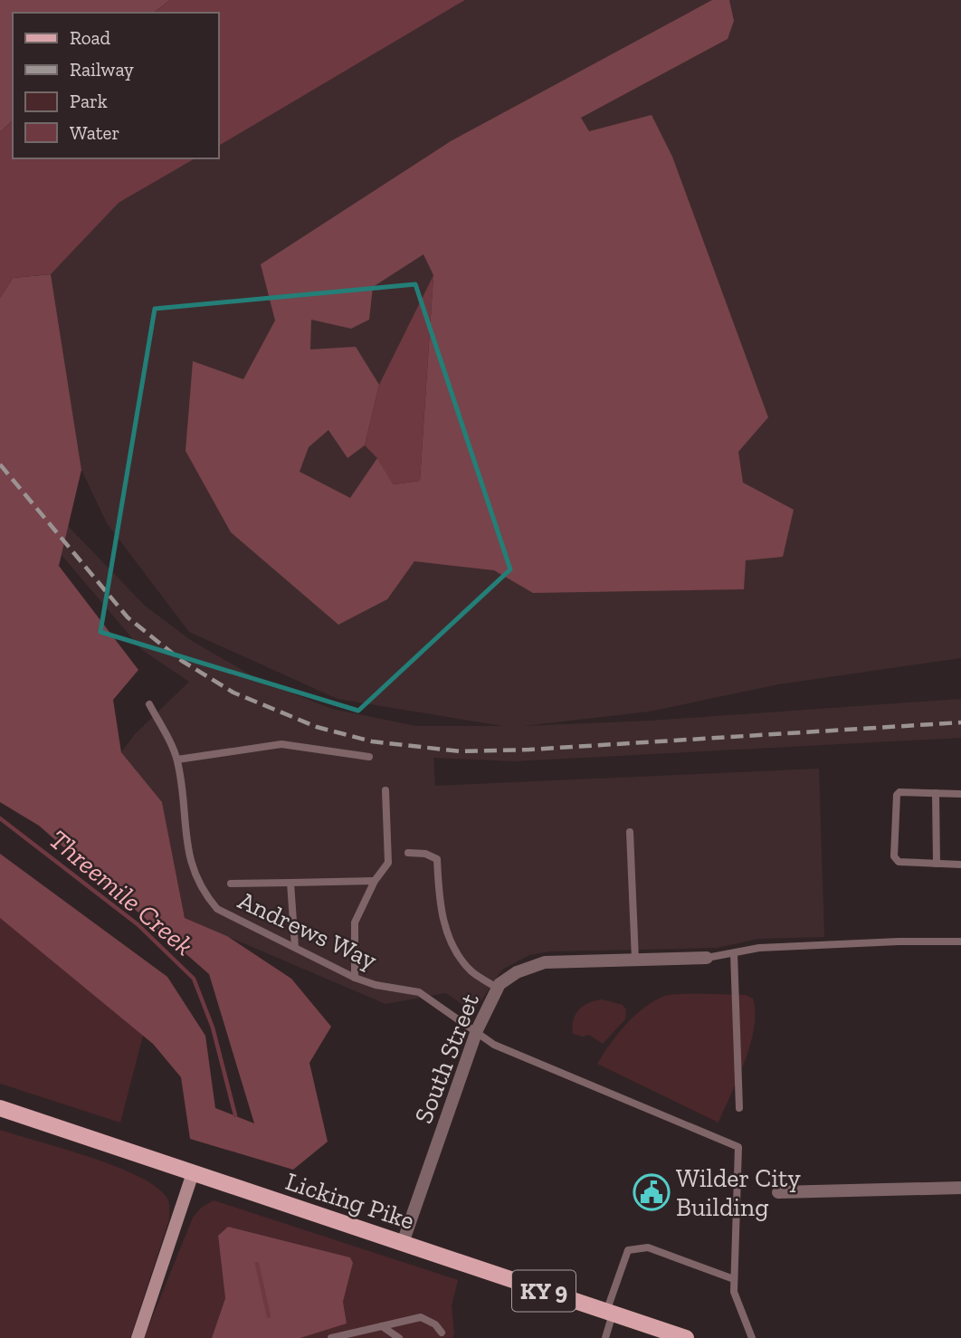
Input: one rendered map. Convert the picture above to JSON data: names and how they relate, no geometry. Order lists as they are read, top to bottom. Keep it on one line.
{"streets":{"main road":["Licking Pike","KY 9"],"street":["South Street"],"lane":["Andrews Way"]},"crossings":[["Andrews Way","South Street"],["South Street","Licking Pike"]],"water":["Threemile Creek"],"places":{"public building":["Wilder City Building"]},"legend":["Road","Railway","Park","Water"]}
